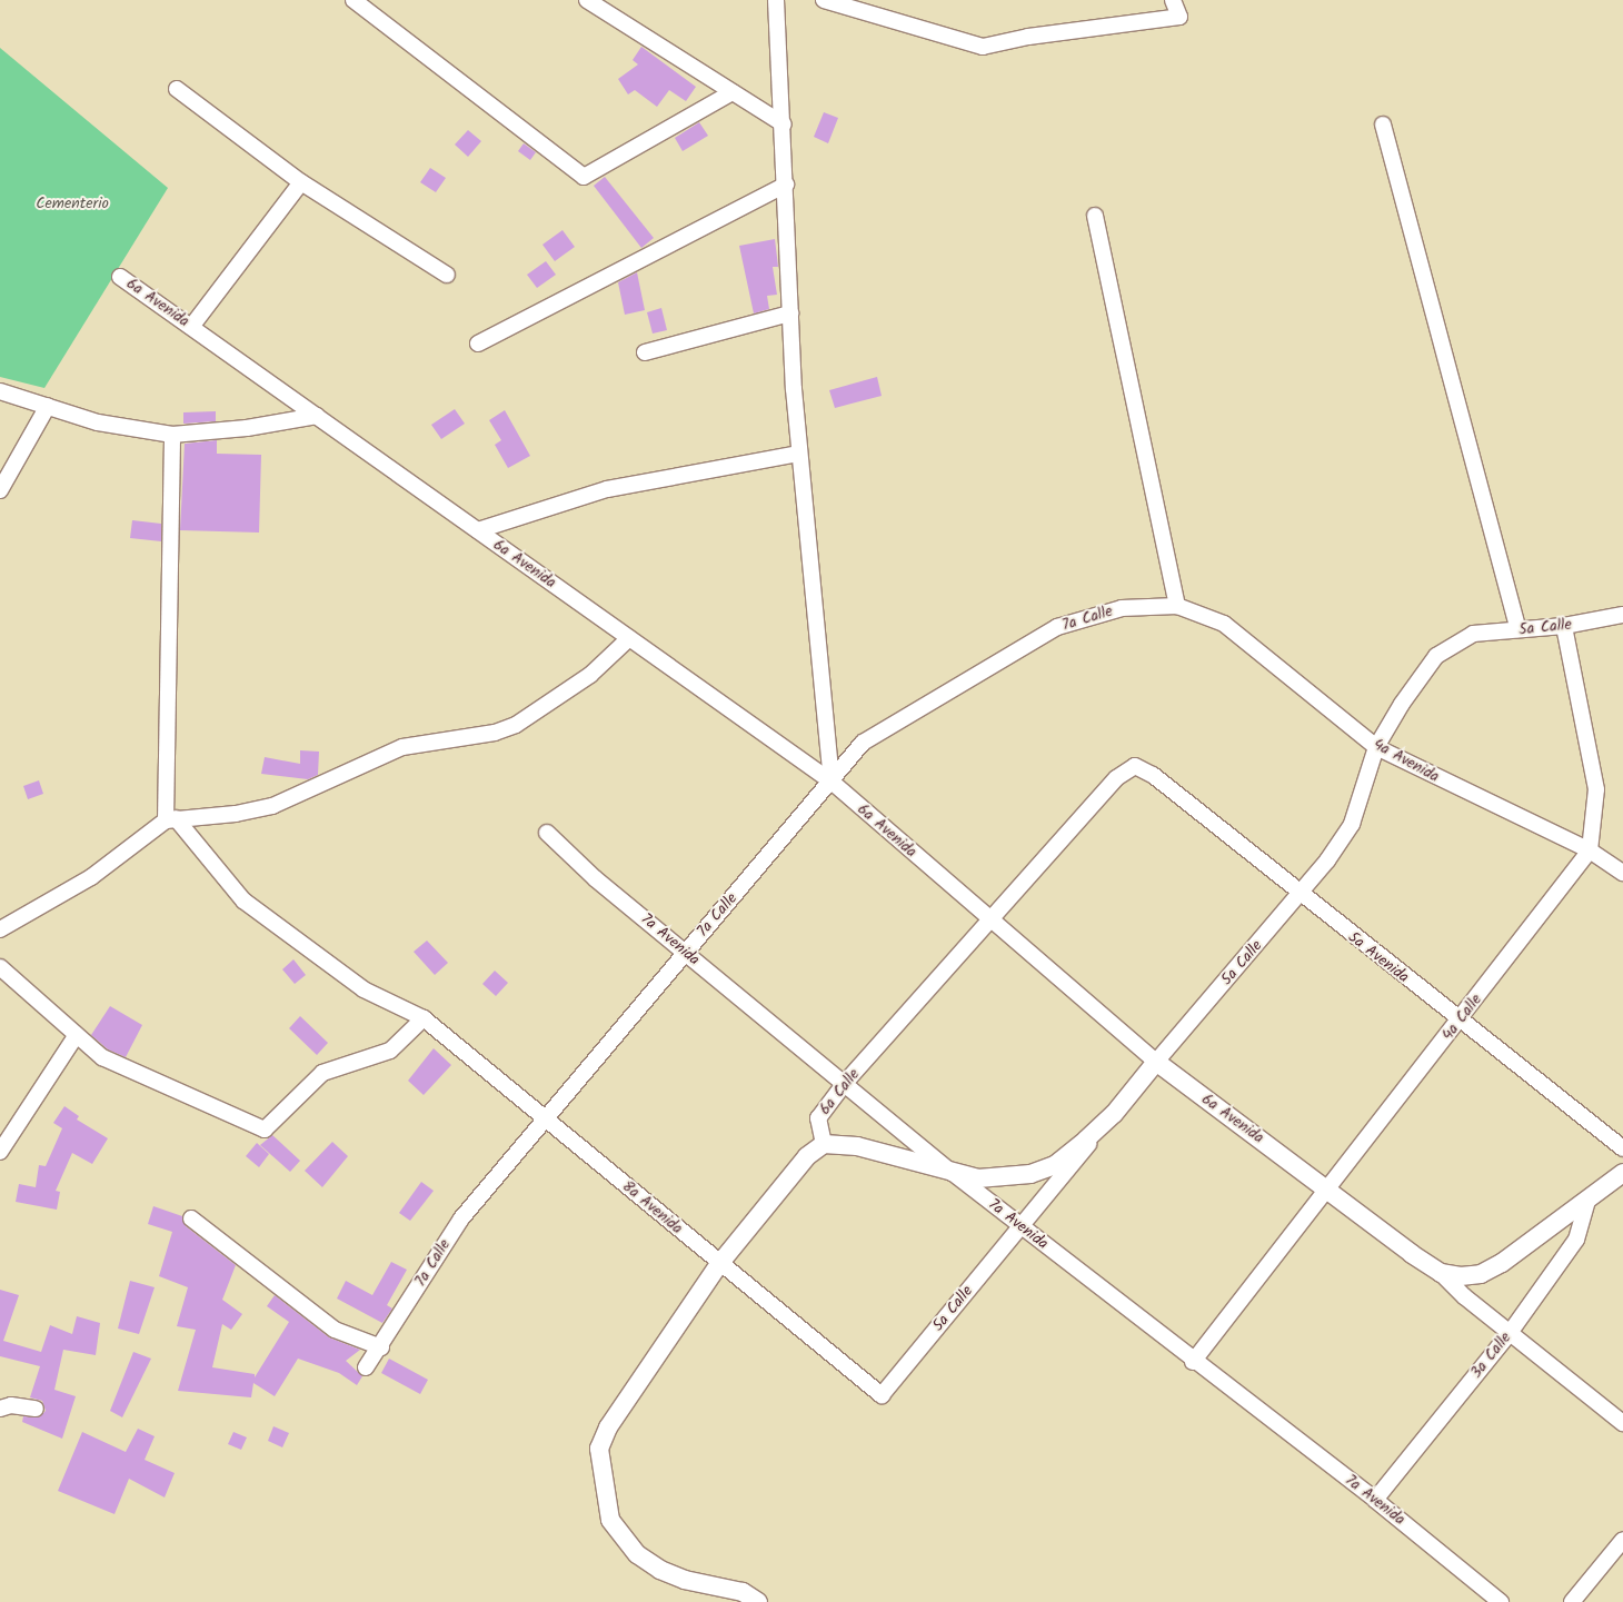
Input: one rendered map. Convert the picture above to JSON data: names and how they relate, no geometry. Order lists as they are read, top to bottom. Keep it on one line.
{"streets":{"street":["6a Avenida","7a Calle","5a Calle","4a Avenida","7a Avenida","5a Avenida","4a Calle","6a Calle","8a Avenida","3a Calle"]},"crossings":[["6a Avenida","7a Calle"],["6a Avenida","5a Calle"],["6a Avenida","4a Calle"],["6a Avenida","6a Calle"],["6a Avenida","3a Calle"],["7a Calle","4a Avenida"],["7a Calle","7a Avenida"],["7a Calle","8a Avenida"],["5a Calle","4a Avenida"],["5a Calle","7a Avenida"],["5a Calle","5a Avenida"],["5a Calle","8a Avenida"],["4a Avenida","4a Calle"],["7a Avenida","4a Calle"],["7a Avenida","6a Calle"],["7a Avenida","3a Calle"],["5a Avenida","4a Calle"],["5a Avenida","6a Calle"]],"parks":["Cementerio"]}
